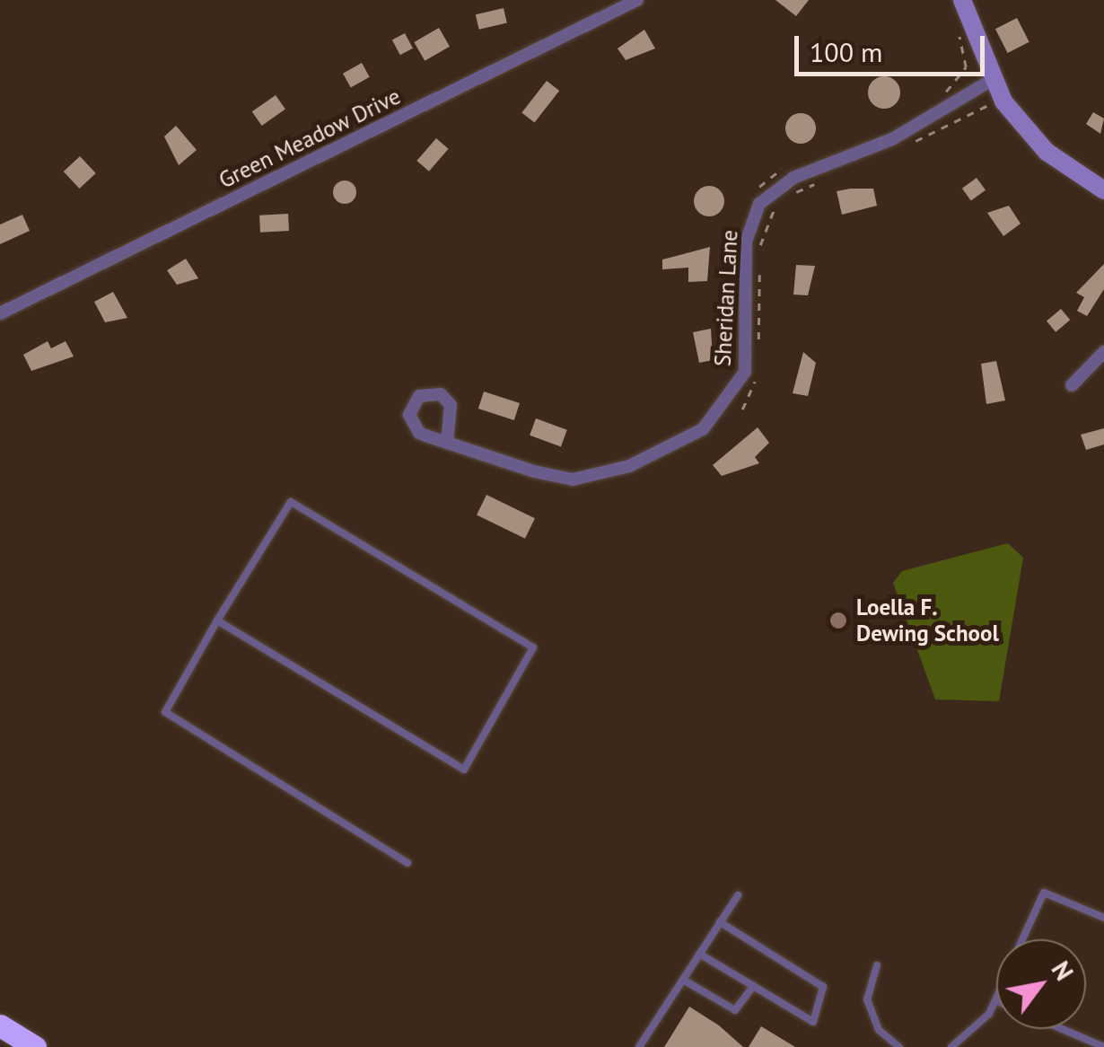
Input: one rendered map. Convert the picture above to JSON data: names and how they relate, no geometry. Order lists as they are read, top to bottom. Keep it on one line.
{"streets":{"street":["Green Meadow Drive","Sheridan Lane"]},"places":["Loella F. Dewing School"],"scale_bar":"100 m","north":"top right"}
